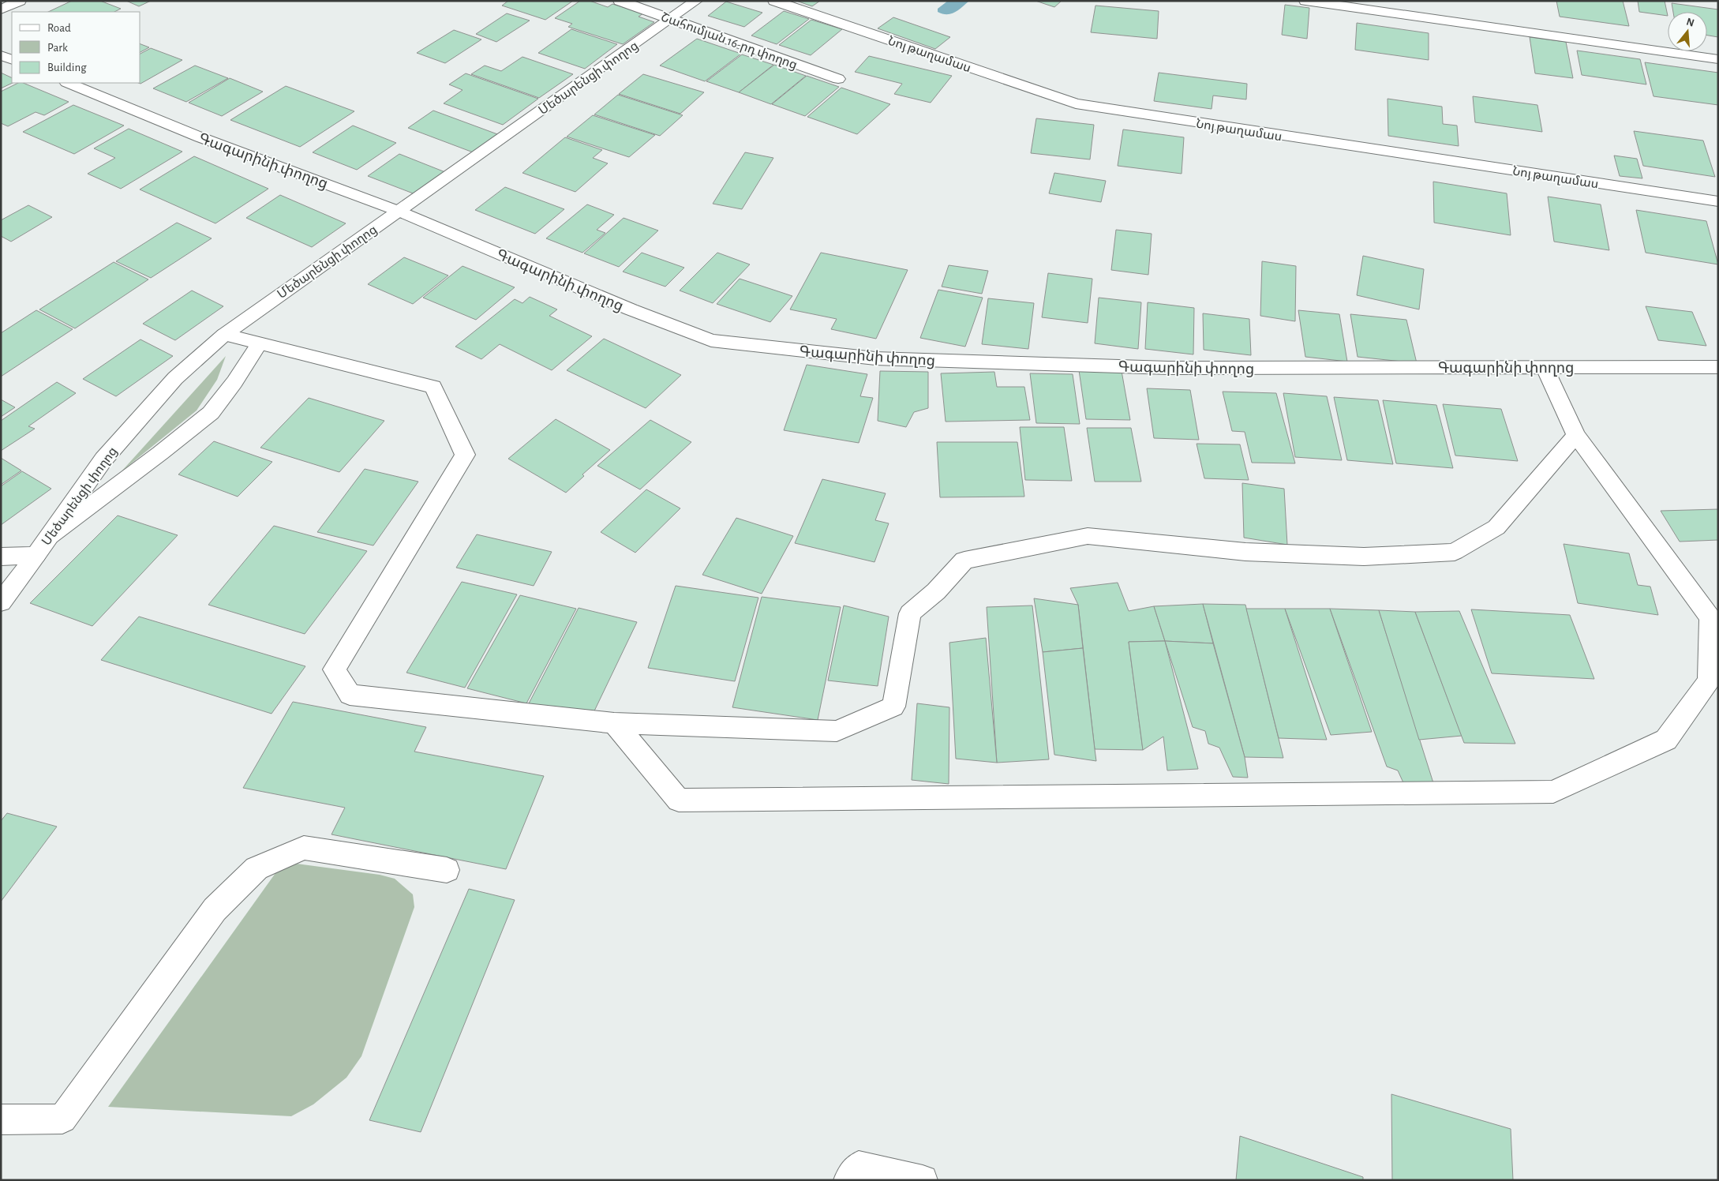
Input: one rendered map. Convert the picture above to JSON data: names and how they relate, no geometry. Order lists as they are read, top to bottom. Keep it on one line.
{"streets":{"street":["Շահումյան 16-րդ փողոց","Նոյ թաղամաս","Մեծարենցի փողոց","Գագարինի փողոց"]},"crossings":[["Շահումյան 16-րդ փողոց","Մեծարենցի փողոց"],["Մեծարենցի փողոց","Գագարինի փողոց"]],"legend":["Road","Park","Building"],"north":"top"}
